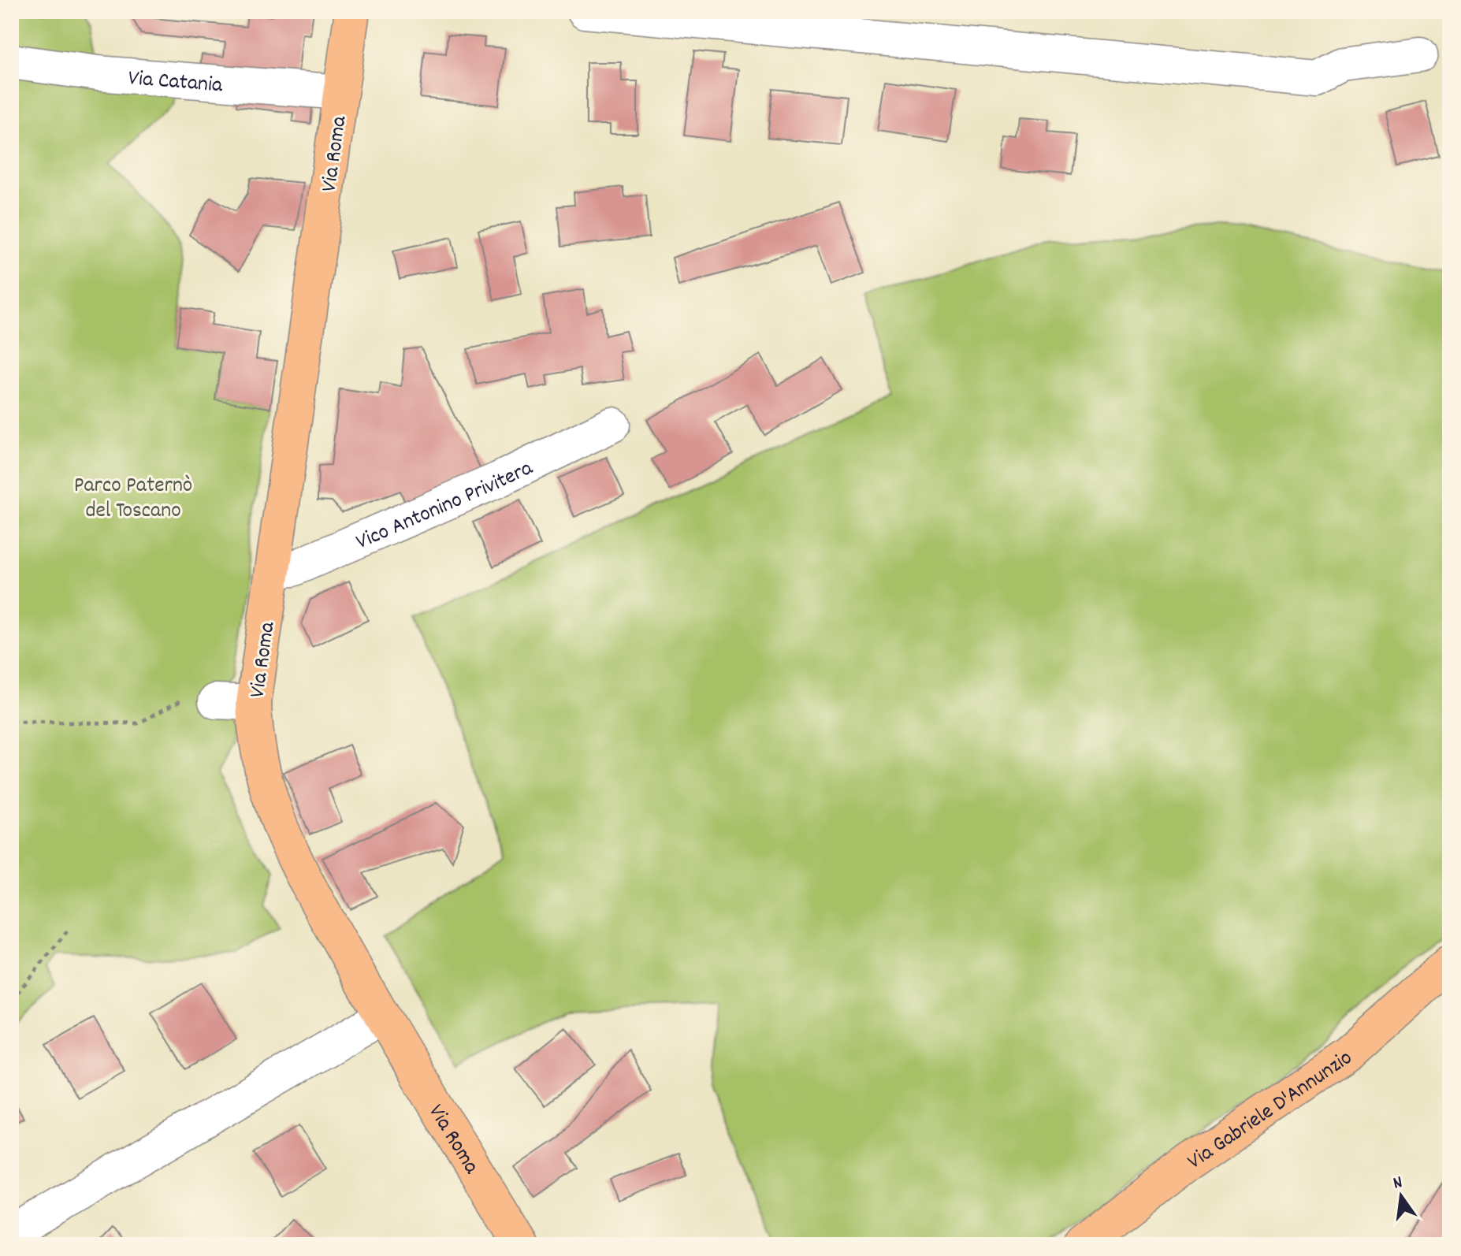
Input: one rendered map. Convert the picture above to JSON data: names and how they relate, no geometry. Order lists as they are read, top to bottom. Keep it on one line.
{"streets":{"main road":["Via Roma","Via Gabriele D'Annunzio"],"street":["Via Catania","Vico Antonino Privitera"]},"crossings":[["Via Catania","Via Roma"],["Via Roma","Vico Antonino Privitera"]],"parks":["Parco Paternò del Toscano"],"north":"top"}
